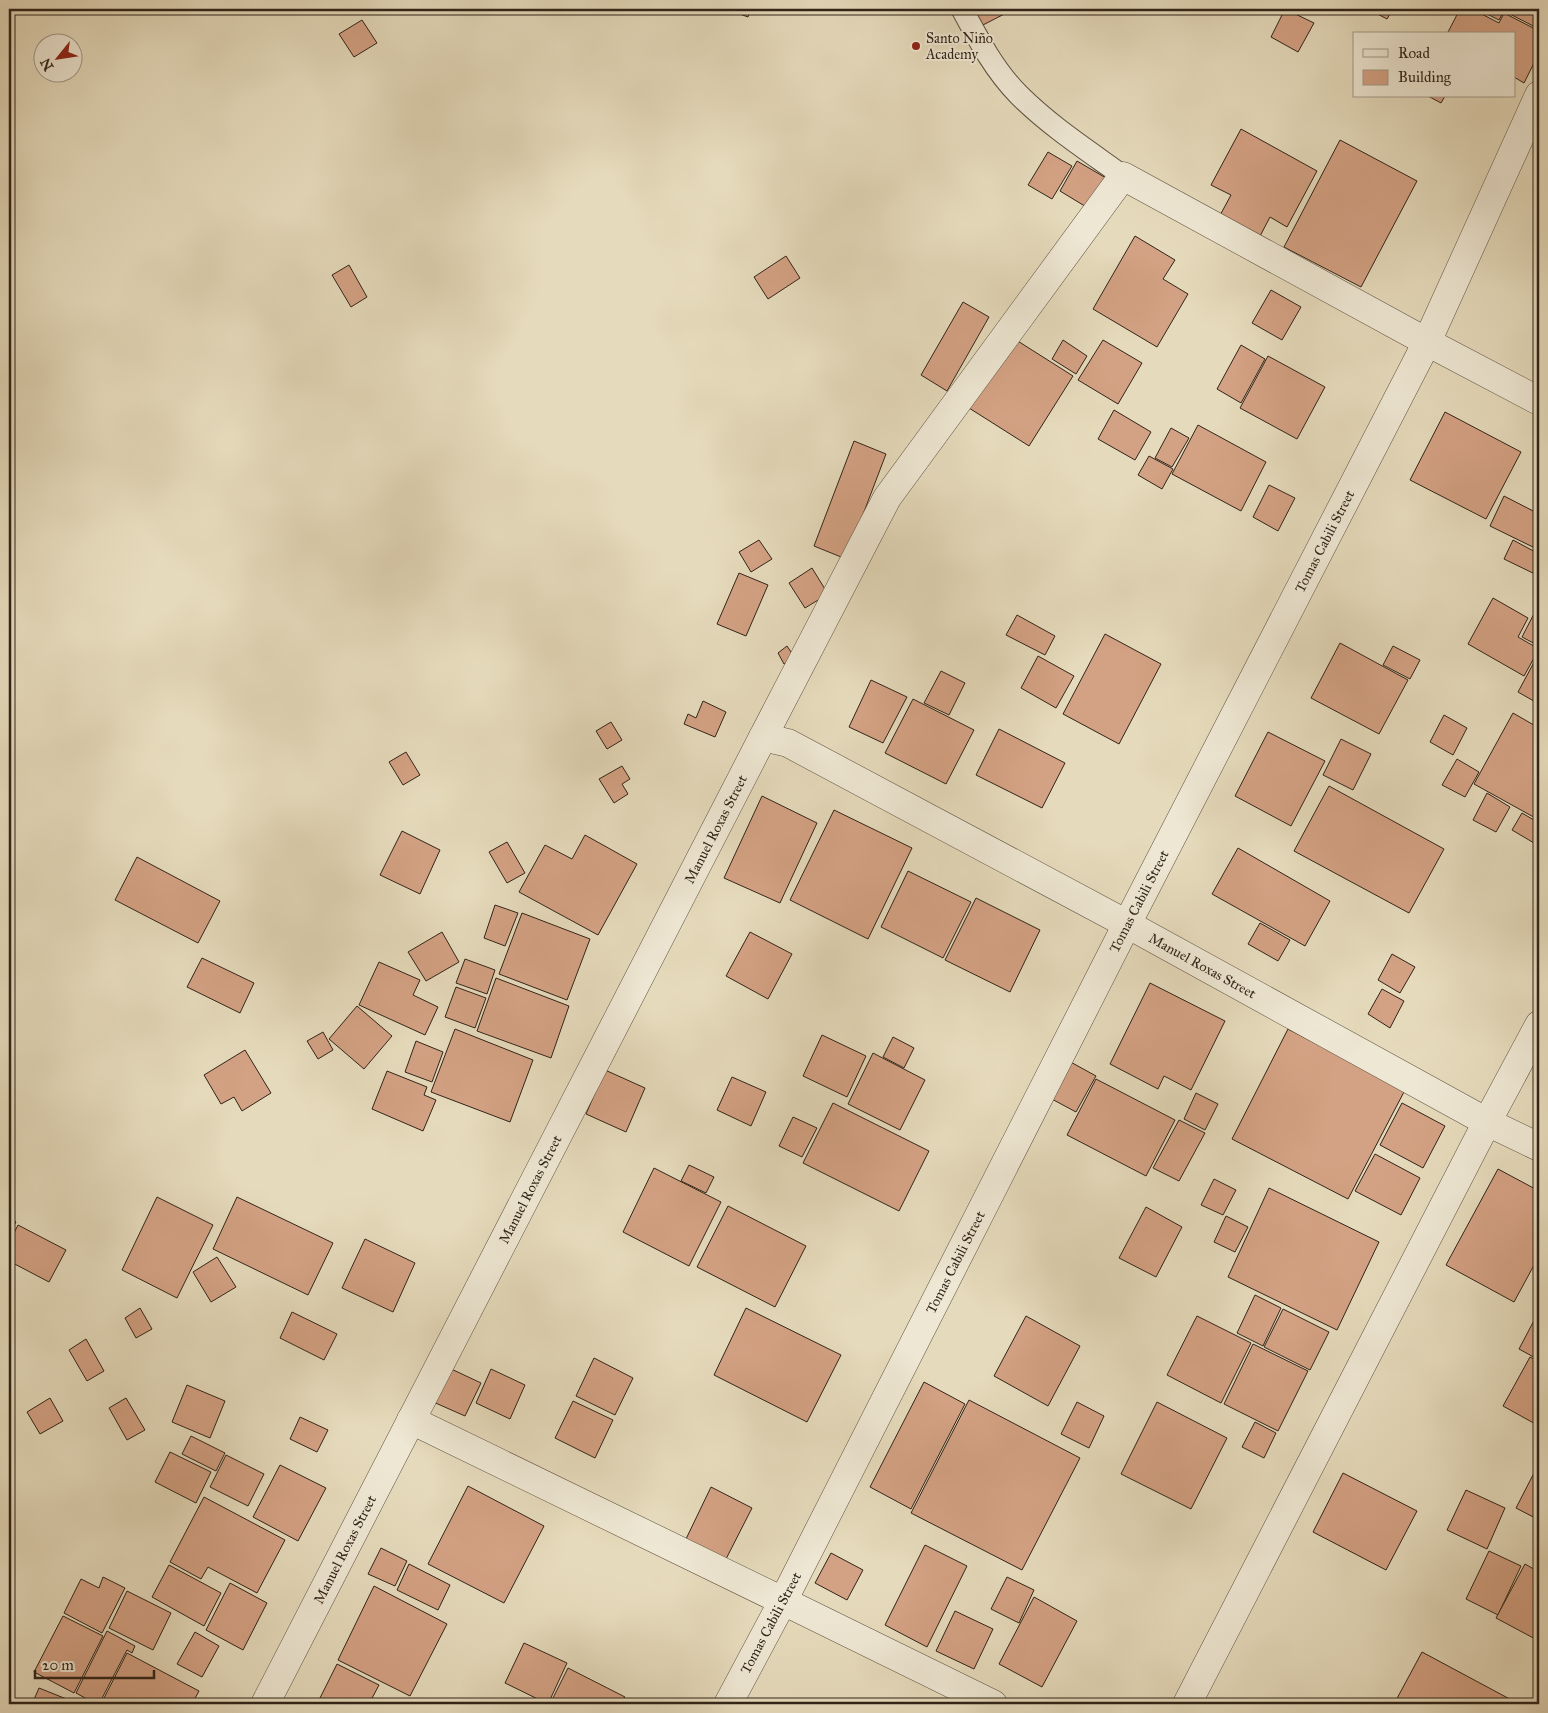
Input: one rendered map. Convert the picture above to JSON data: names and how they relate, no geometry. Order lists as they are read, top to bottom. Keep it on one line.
{"streets":{"street":["Tomas Cabili Street","Manuel Roxas Street"]},"crossings":[["Tomas Cabili Street","Manuel Roxas Street"]],"places":["Santo Niño Academy"],"legend":["Road","Building"],"scale_bar":"20 m","north":"bottom left"}
